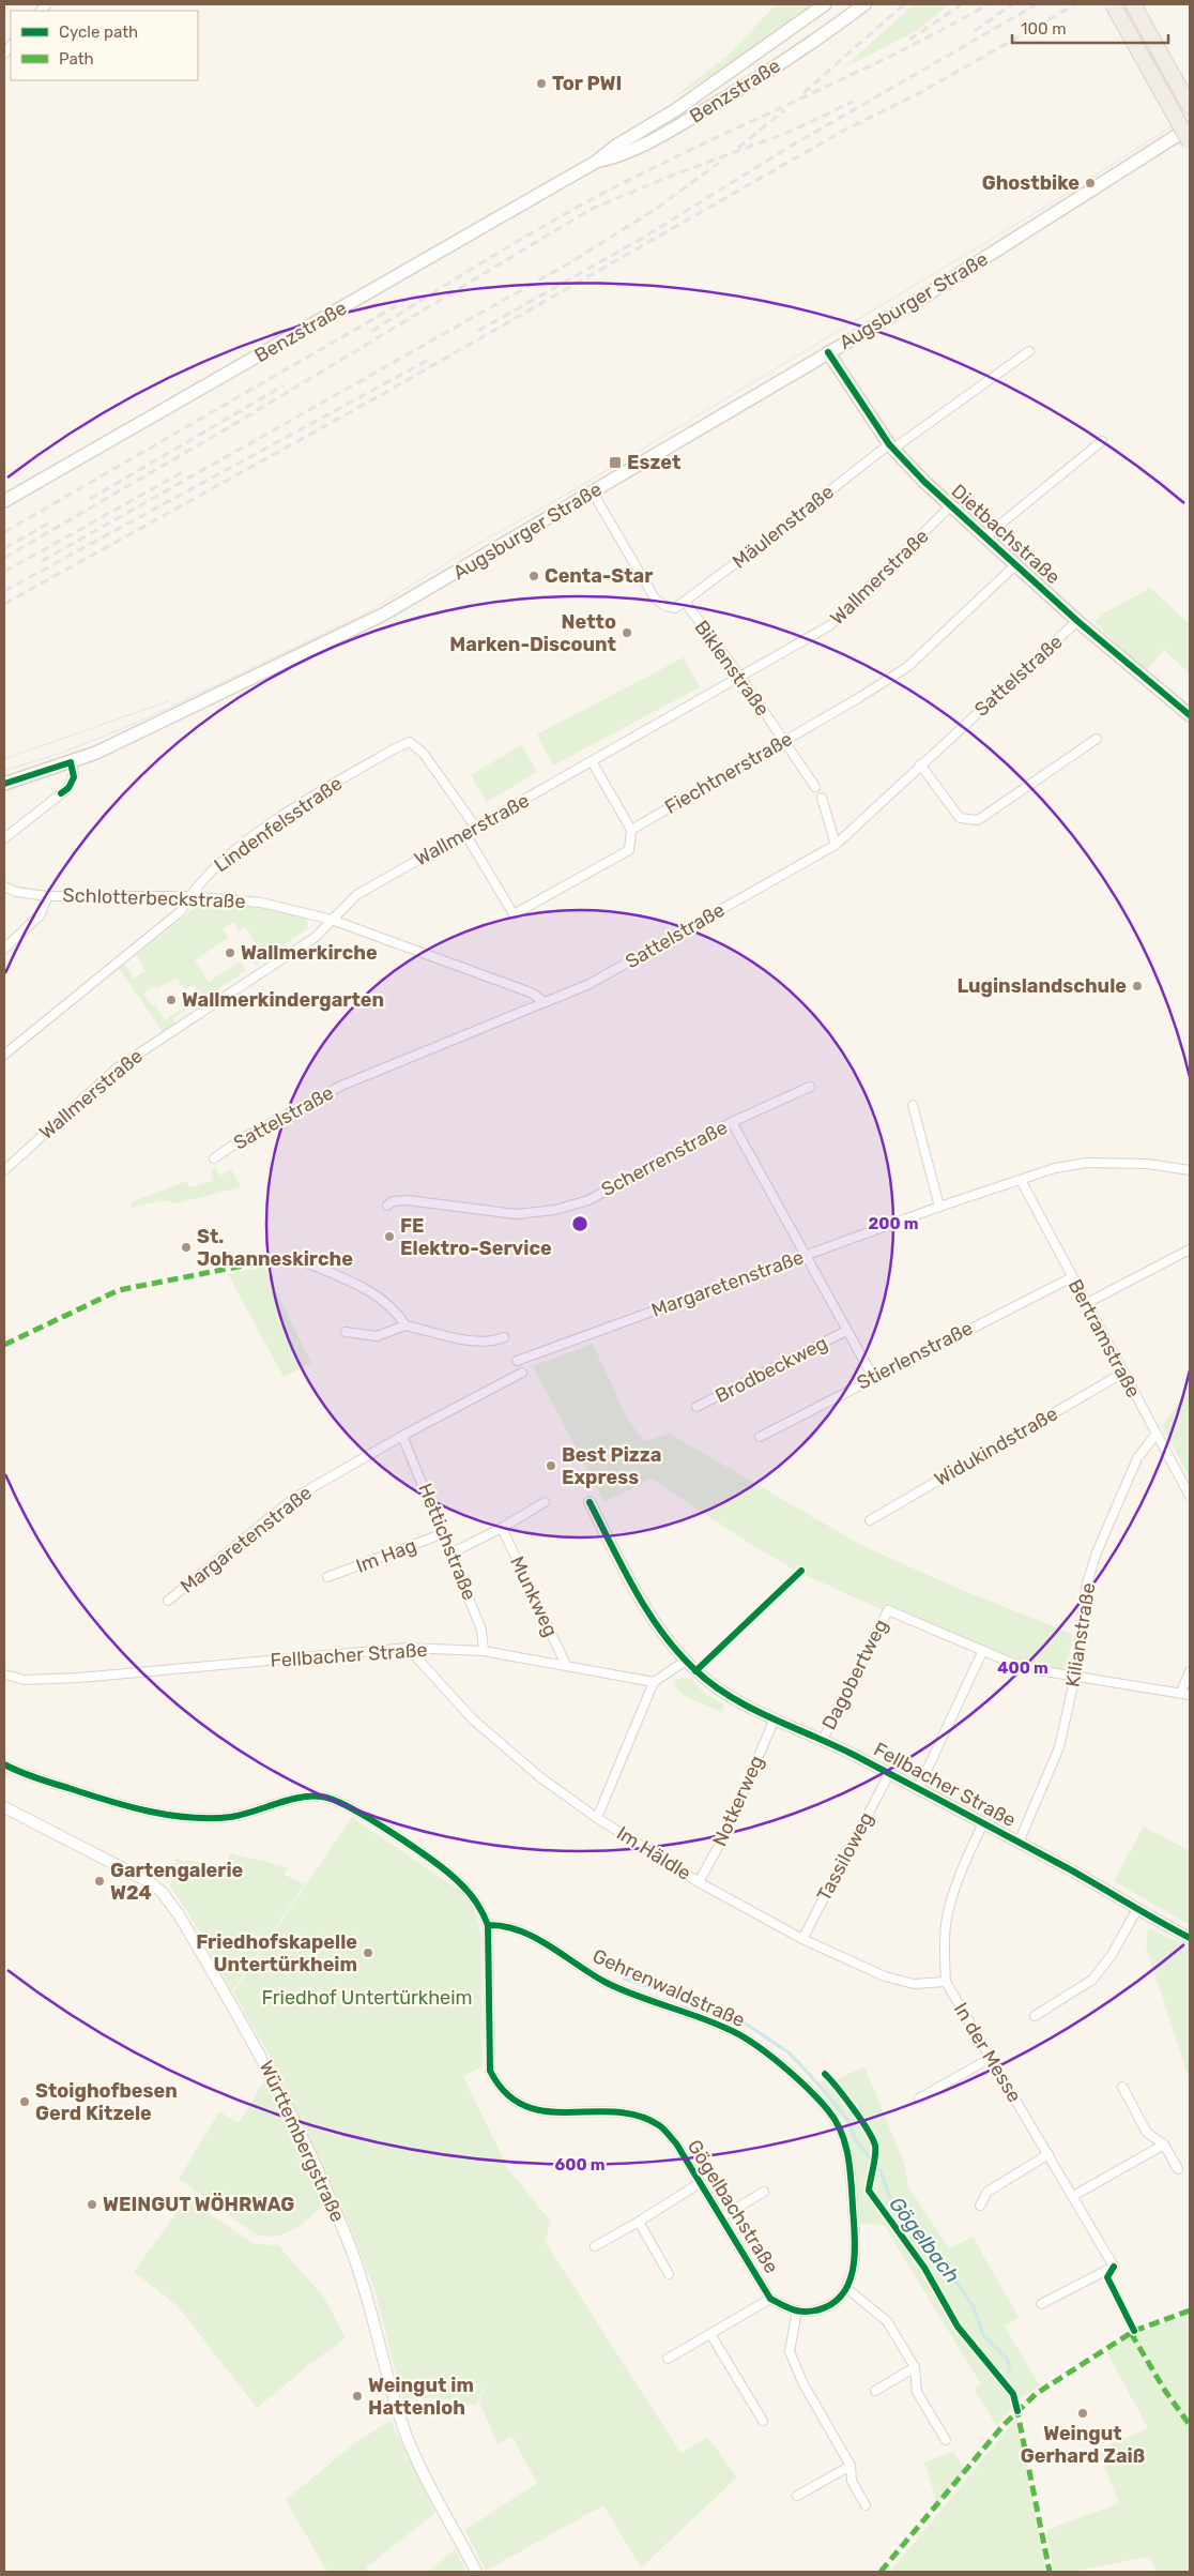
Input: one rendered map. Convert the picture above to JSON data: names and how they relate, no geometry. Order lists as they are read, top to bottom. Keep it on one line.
{"streets":{"main road":["Benzstraße","Augsburger Straße","Dietbachstraße"],"street":["Mäulenstraße","Wallmerstraße","Biklenstraße","Sattelstraße","Fiechtnerstraße","Lindenfelsstraße","Schlotterbeckstraße","Scherrenstraße","Margaretenstraße","Bertramstraße","Stierlenstraße","Brodbeckweg","Widukindstraße","Hettichstraße","Im Hag","Munkweg","Kilianstraße","Fellbacher Straße","Dagobertweg","Notkerweg","Im Häldle","Tassiloweg","Gehrenwaldstraße","In der Messe","Württembergstraße","Gögelbachstraße"]},"crossings":[["Augsburger Straße","Dietbachstraße"],["Augsburger Straße","Biklenstraße"],["Mäulenstraße","Dietbachstraße"],["Mäulenstraße","Biklenstraße"],["Dietbachstraße","Wallmerstraße"],["Dietbachstraße","Sattelstraße"],["Dietbachstraße","Fiechtnerstraße"],["Wallmerstraße","Biklenstraße"],["Wallmerstraße","Lindenfelsstraße"],["Wallmerstraße","Schlotterbeckstraße"],["Biklenstraße","Fiechtnerstraße"],["Sattelstraße","Schlotterbeckstraße"],["Lindenfelsstraße","Schlotterbeckstraße"],["Margaretenstraße","Bertramstraße"],["Margaretenstraße","Hettichstraße"],["Bertramstraße","Stierlenstraße"],["Bertramstraße","Widukindstraße"],["Bertramstraße","Kilianstraße"],["Hettichstraße","Im Hag"],["Hettichstraße","Fellbacher Straße"],["Munkweg","Fellbacher Straße"],["Kilianstraße","Fellbacher Straße"],["Fellbacher Straße","Dagobertweg"],["Fellbacher Straße","Notkerweg"],["Fellbacher Straße","Im Häldle"],["Fellbacher Straße","Tassiloweg"],["Fellbacher Straße","In der Messe"],["Notkerweg","Im Häldle"],["Im Häldle","Tassiloweg"],["Im Häldle","In der Messe"],["Gehrenwaldstraße","Gögelbachstraße"]],"water":["Gögelbach"],"parks":["Friedhof Untertürkheim"],"places":{"other":["Tor PWI","Ghostbike","Centa-Star","Netto Marken-Discount","Wallmerkirche","Luginslandschule","Wallmerkindergarten","FE Elektro-Service","St. Johanneskirche","Best Pizza Express","Gartengalerie W24","Friedhofskapelle Untertürkheim","Stoighofbesen Gerd Kitzele","WEINGUT WÖHRWAG","Weingut im Hattenloh","Weingut Gerhard Zaiß"],"transit":["Eszet"]},"legend":["Cycle path","Path"],"scale_bar":"100 m","rings":["200 m","400 m","600 m"]}
